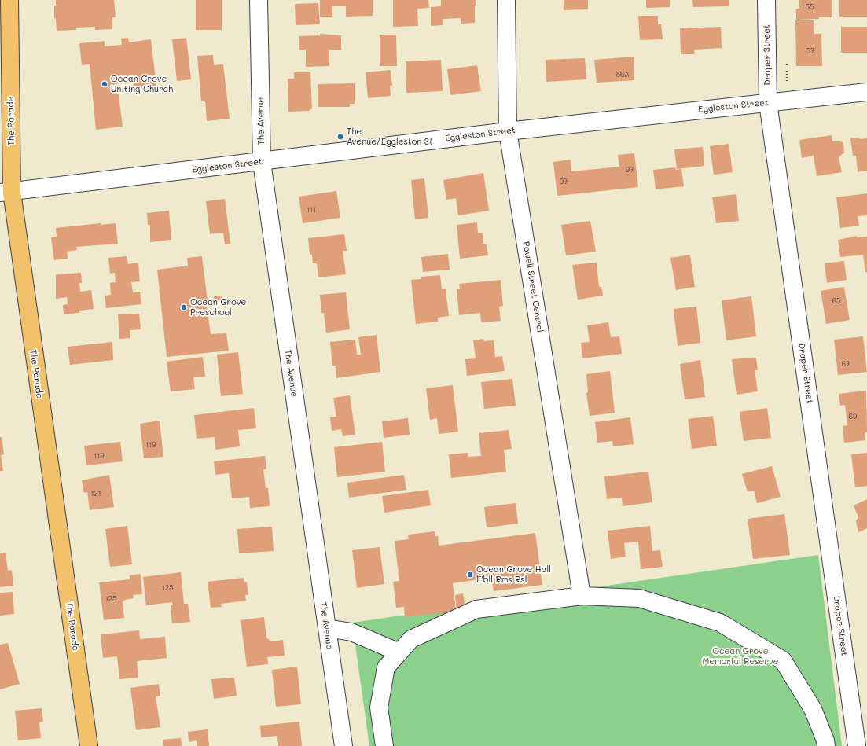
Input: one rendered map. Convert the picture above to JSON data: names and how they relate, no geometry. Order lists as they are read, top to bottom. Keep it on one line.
{"streets":{"main road":["The Parade"],"street":["Draper Street","Eggleston Street","The Avenue","Powell Street Central"]},"crossings":[["Draper Street","Eggleston Street"],["Eggleston Street","The Parade"],["Eggleston Street","The Avenue"],["Eggleston Street","Powell Street Central"]],"parks":["Ocean Grove Memorial Reserve"],"places":["Ocean Grove Uniting Church","The Avenue/Eggleston St","Ocean Grove Preschool","Ocean Grove Hall F'bll Rms Rsl"],"house_numbers":["55","57","86A","97","97","111","65","67","69","119","119","121","125","125"]}
